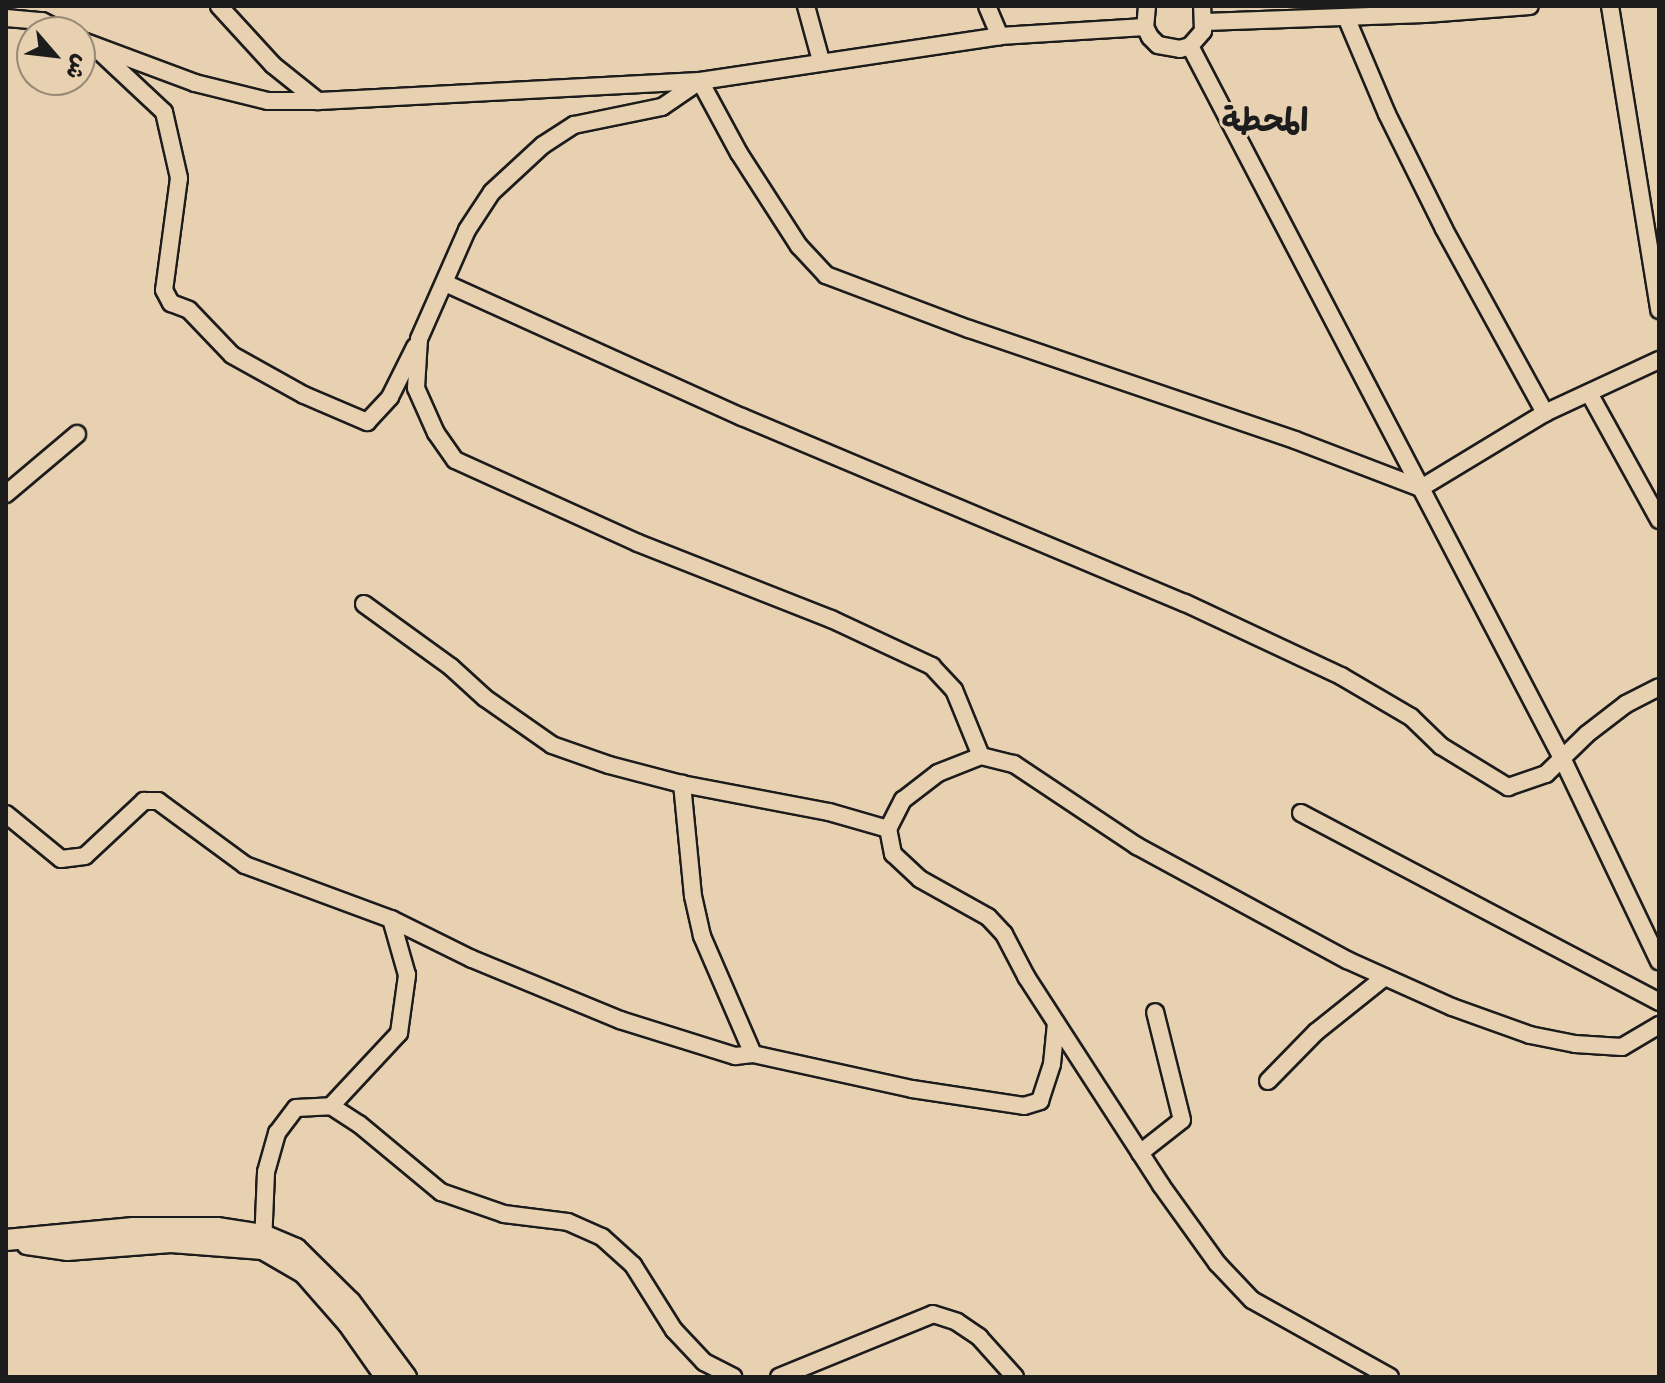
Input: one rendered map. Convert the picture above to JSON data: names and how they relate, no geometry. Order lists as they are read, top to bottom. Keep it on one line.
{"districts":["المحطة"],"north":"bottom right"}
